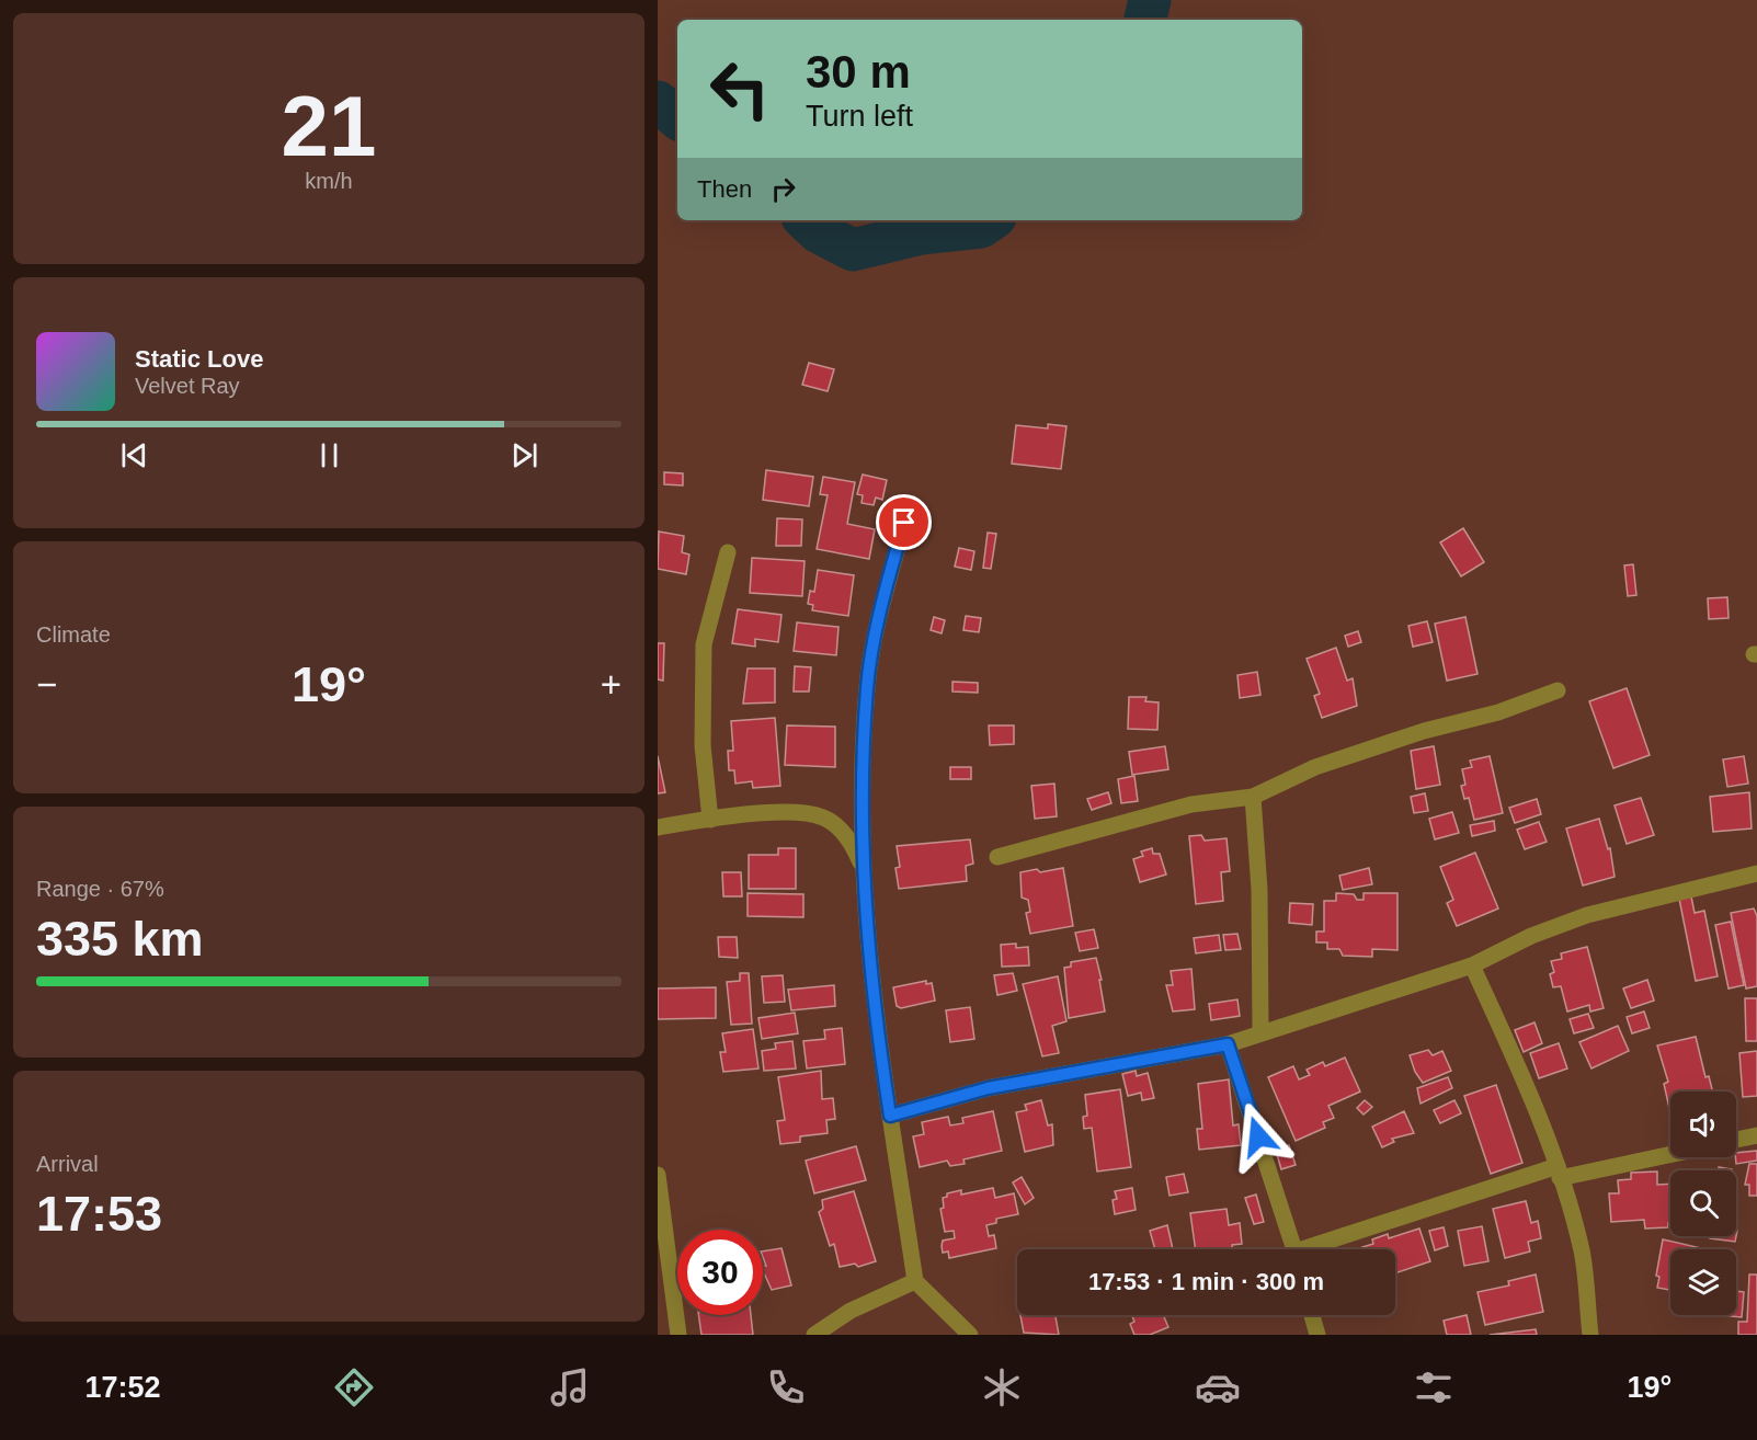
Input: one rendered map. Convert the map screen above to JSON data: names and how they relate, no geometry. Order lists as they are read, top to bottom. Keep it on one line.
{"page":{"tile":[["21","km/h"],"Climate",["Range · 67%","335 km"],["Arrival","17:53"]],"turn":["30 m","Turn left"],"then":"Then","song":["Static Love","Velvet Ray"],"heat":["−","19°","+"],"limit":"30","trip":"17:53 · 1 min · 300 m","tabs":["17:52","19°"]}}
